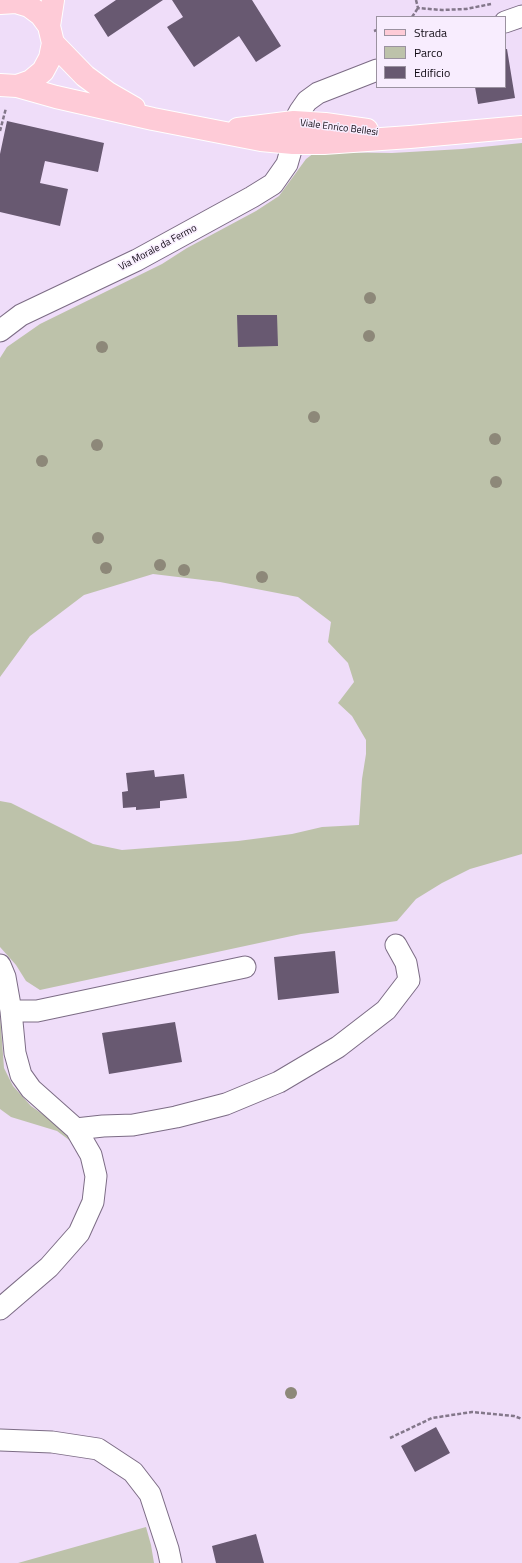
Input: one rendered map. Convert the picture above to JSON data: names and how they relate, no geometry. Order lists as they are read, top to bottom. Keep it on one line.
{"streets":{"main road":["Viale Enrico Bellesi"],"street":["Via Morale da Fermo"]},"crossings":[["Viale Enrico Bellesi","Via Morale da Fermo"]],"legend":["Strada","Parco","Edificio"]}
